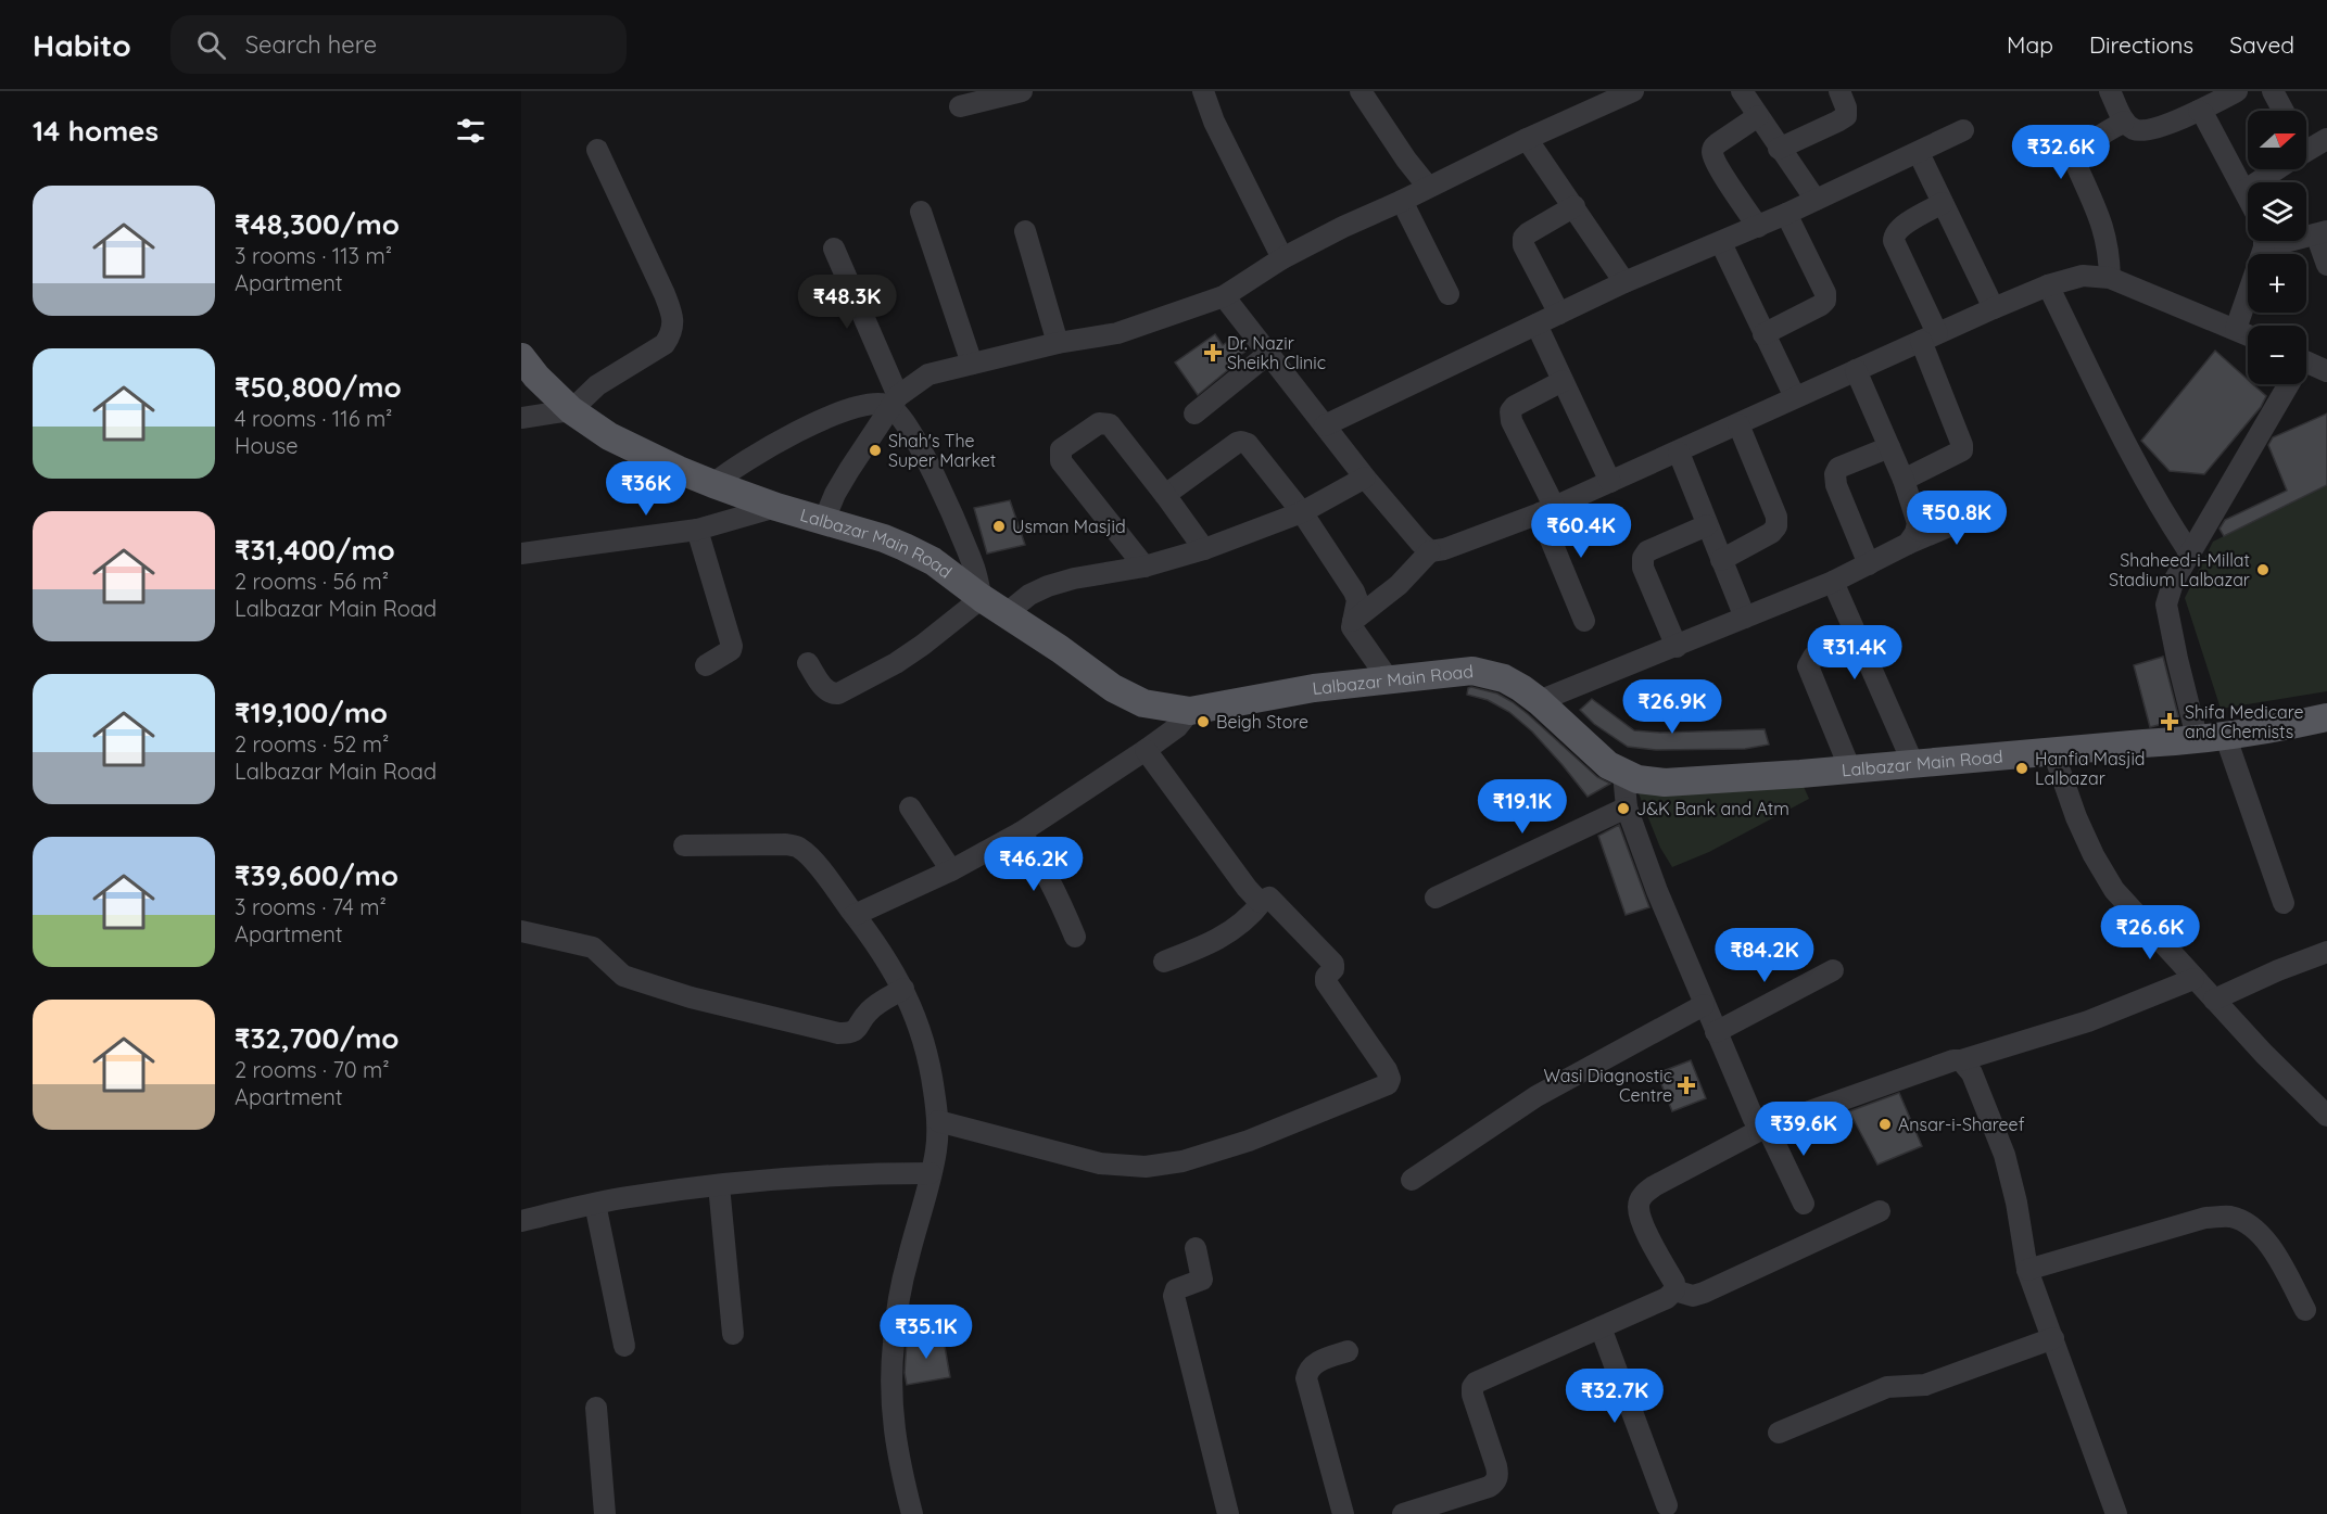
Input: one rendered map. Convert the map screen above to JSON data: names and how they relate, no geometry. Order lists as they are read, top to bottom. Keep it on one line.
{"streets":{"main road":["Lalbazar Main Road"]},"places":{"health":["Dr. Nazir Sheikh Clinic","Shifa Medicare and Chemists","Wasi Diagnostic Centre"],"other":["Shah's The Super Market","Usman Masjid","Shaheed-i-Millat Stadium Lalbazar","Beigh Store","Hanfia Masjid Lalbazar","J&K Bank and Atm","Ansar-i-Shareef"]},"north":"right","page":{"header":"Habito","search":"Search here","nav":["Map","Directions","Saved"],"heading":"14 homes","map_buttons":["+","−"],"price":["₹32.6K","₹48.3K","₹36K","₹50.8K","₹60.4K","₹31.4K","₹26.9K","₹19.1K","₹46.2K","₹26.6K","₹84.2K","₹39.6K","₹35.1K","₹32.7K"],"list":[{"name":"₹48,300/mo","note":"3 rooms · 113 m² · Apartment"},{"name":"₹50,800/mo","note":"4 rooms · 116 m² · House"},{"name":"₹31,400/mo","note":"2 rooms · 56 m² · Lalbazar Main Road"},{"name":"₹19,100/mo","note":"2 rooms · 52 m² · Lalbazar Main Road"},{"name":"₹39,600/mo","note":"3 rooms · 74 m² · Apartment"},{"name":"₹32,700/mo","note":"2 rooms · 70 m² · Apartment"}]}}
